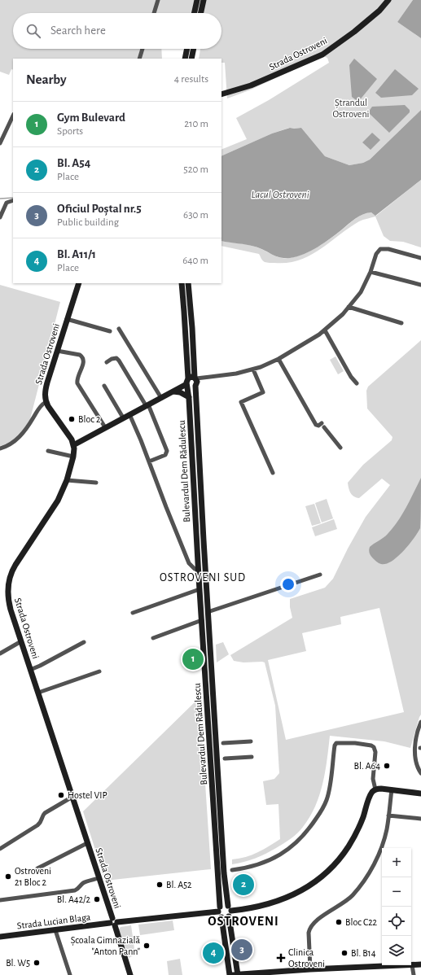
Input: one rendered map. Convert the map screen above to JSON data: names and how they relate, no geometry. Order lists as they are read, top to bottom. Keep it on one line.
{"streets":{"street":["Strada Ostroveni","Bulevardul Dem Rădulescu","Strada Lucian Blaga"]},"crossings":[["Strada Ostroveni","Strada Lucian Blaga"],["Bulevardul Dem Rădulescu","Strada Lucian Blaga"]],"districts":["OSTROVENI SUD","OSTROVENI"],"water":["Lacul Ostroveni"],"parks":["Ștrandul Ostroveni"],"places":{"other":["Bloc 2","Bl. A64","Hostel VIP","Ostroveni 21 Bloc 2","Bl. A52","Bl. A42/2","Bloc C22","Școala Gimnazială \"Anton Pann\"","Bl. B14","Bl. W5"],"health":["Clinica Ostroveni"]},"page":{"search":"Search here","heading":["Nearby","4 results"],"list":[{"mark":"1","name":"Gym Bulevard","note":"Sports","value":"210 m"},{"mark":"2","name":"Bl. A54","note":"Place","value":"520 m"},{"mark":"3","name":"Oficiul Poștal nr.5","note":"Public building","value":"630 m"},{"mark":"4","name":"Bl. A11/1","note":"Place","value":"640 m"}],"pins":["1","2","3","4"],"map_buttons":["+","−"]}}
